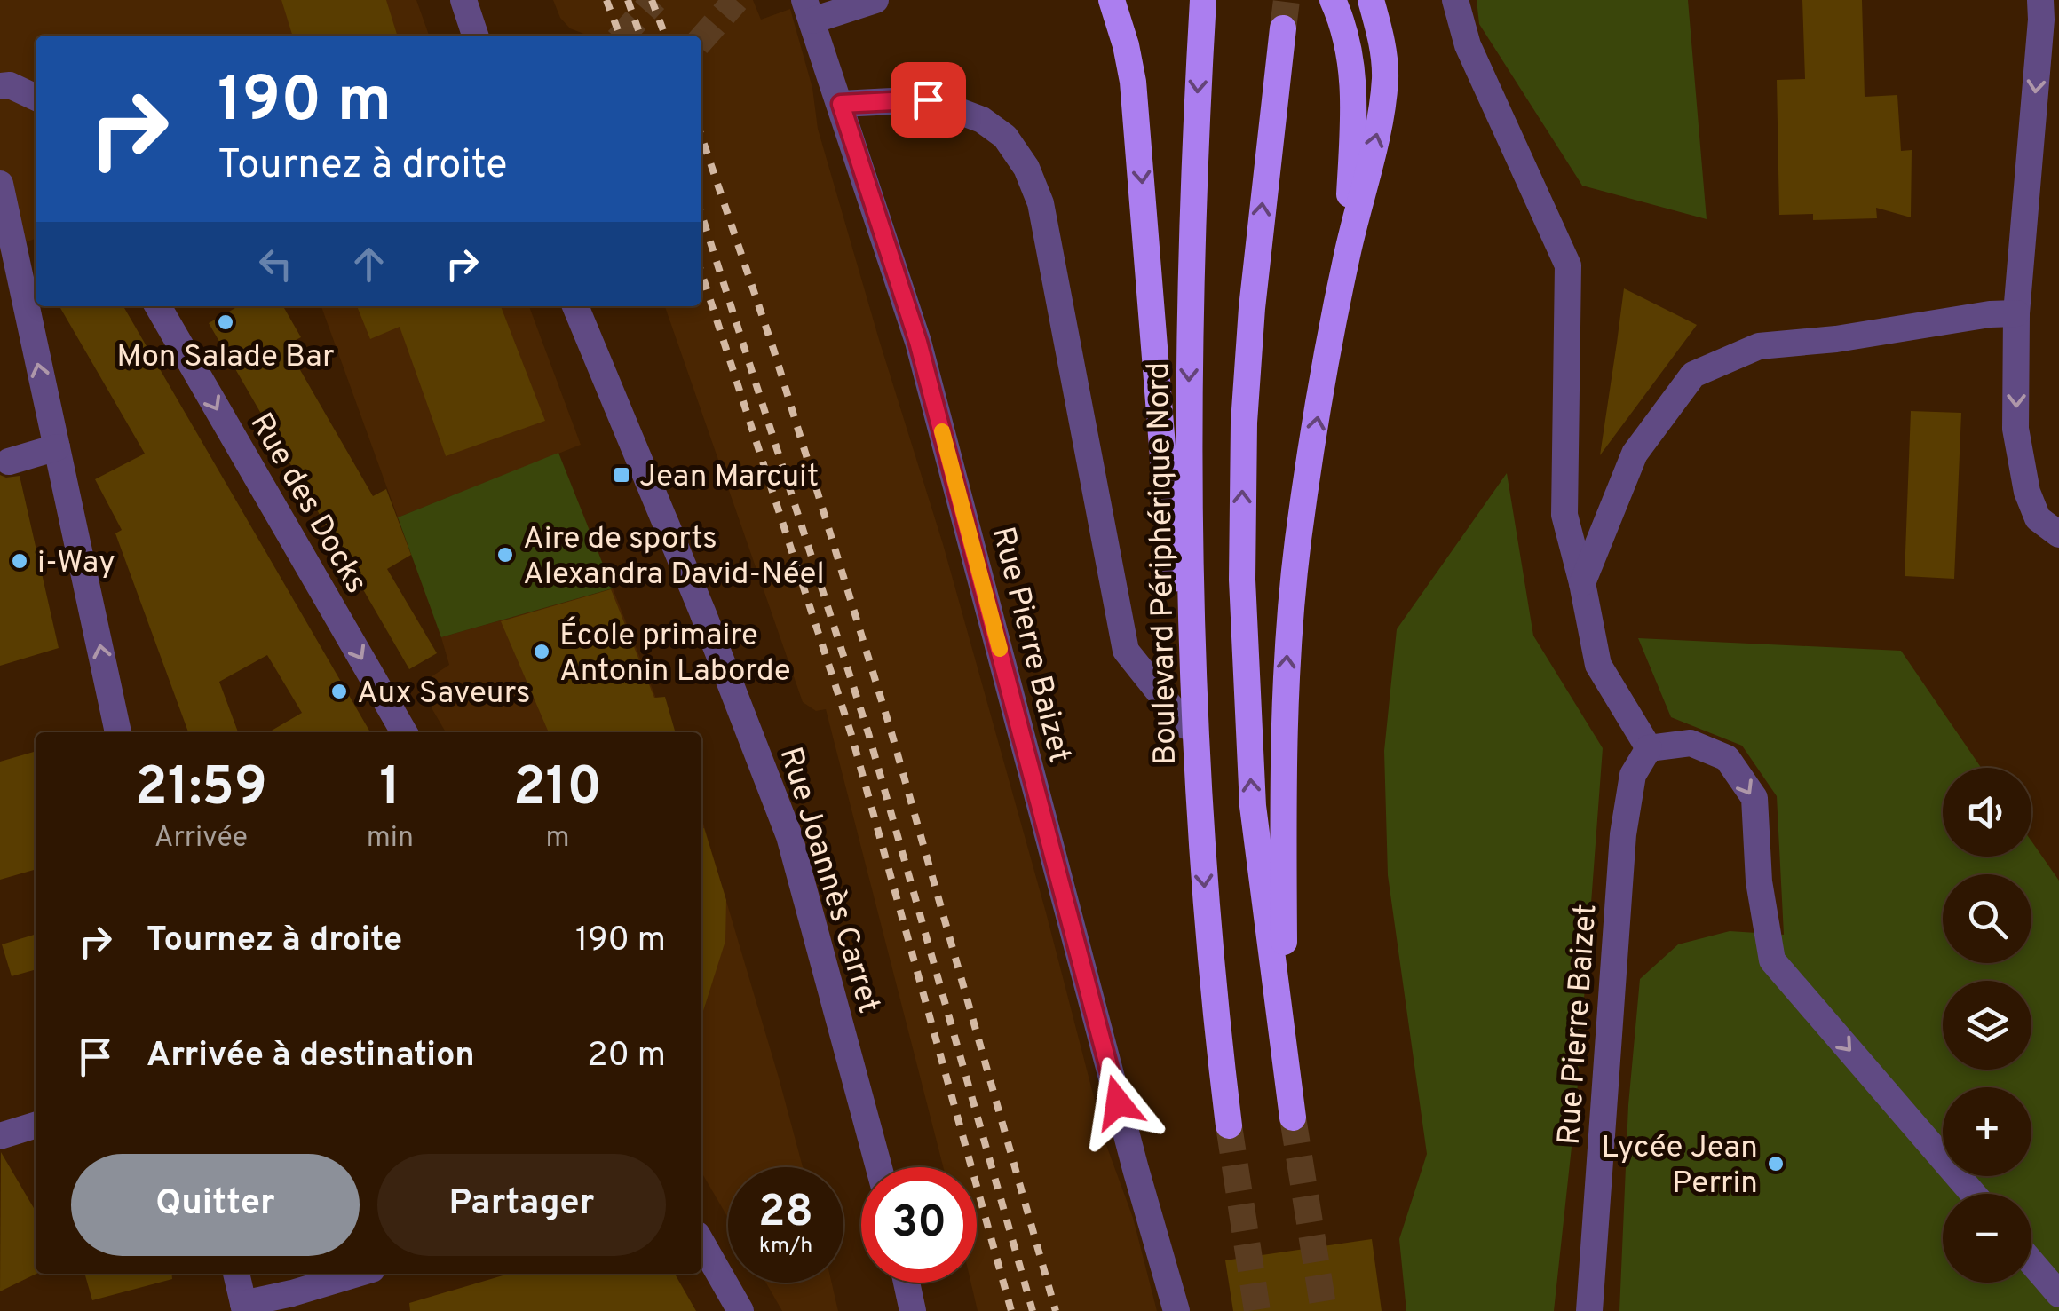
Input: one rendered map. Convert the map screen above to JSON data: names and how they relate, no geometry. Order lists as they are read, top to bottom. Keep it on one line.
{"streets":{"highway":["Boulevard Périphérique Nord"],"street":["Rue des Docks","Rue Pierre Baizet","Rue Joannès Carret"]},"places":{"other":["Mon Salade Bar","Aire de sports Alexandra David-Néel","i-Way","École primaire Antonin Laborde","Aux Saveurs","Lycée Jean Perrin"],"transit":["Jean Marcuit"]},"page":{"turn":["190 m","Tournez à droite"],"eta":["21:59","Arrivée","1","min","210","m"],"map_buttons":["+","−"],"list":[{"name":"Tournez à droite","value":"190 m"},{"name":"Arrivée à destination","value":"20 m"}],"buttons":["Quitter","Partager"],"speed":"28 km/h","limit":"30"}}
